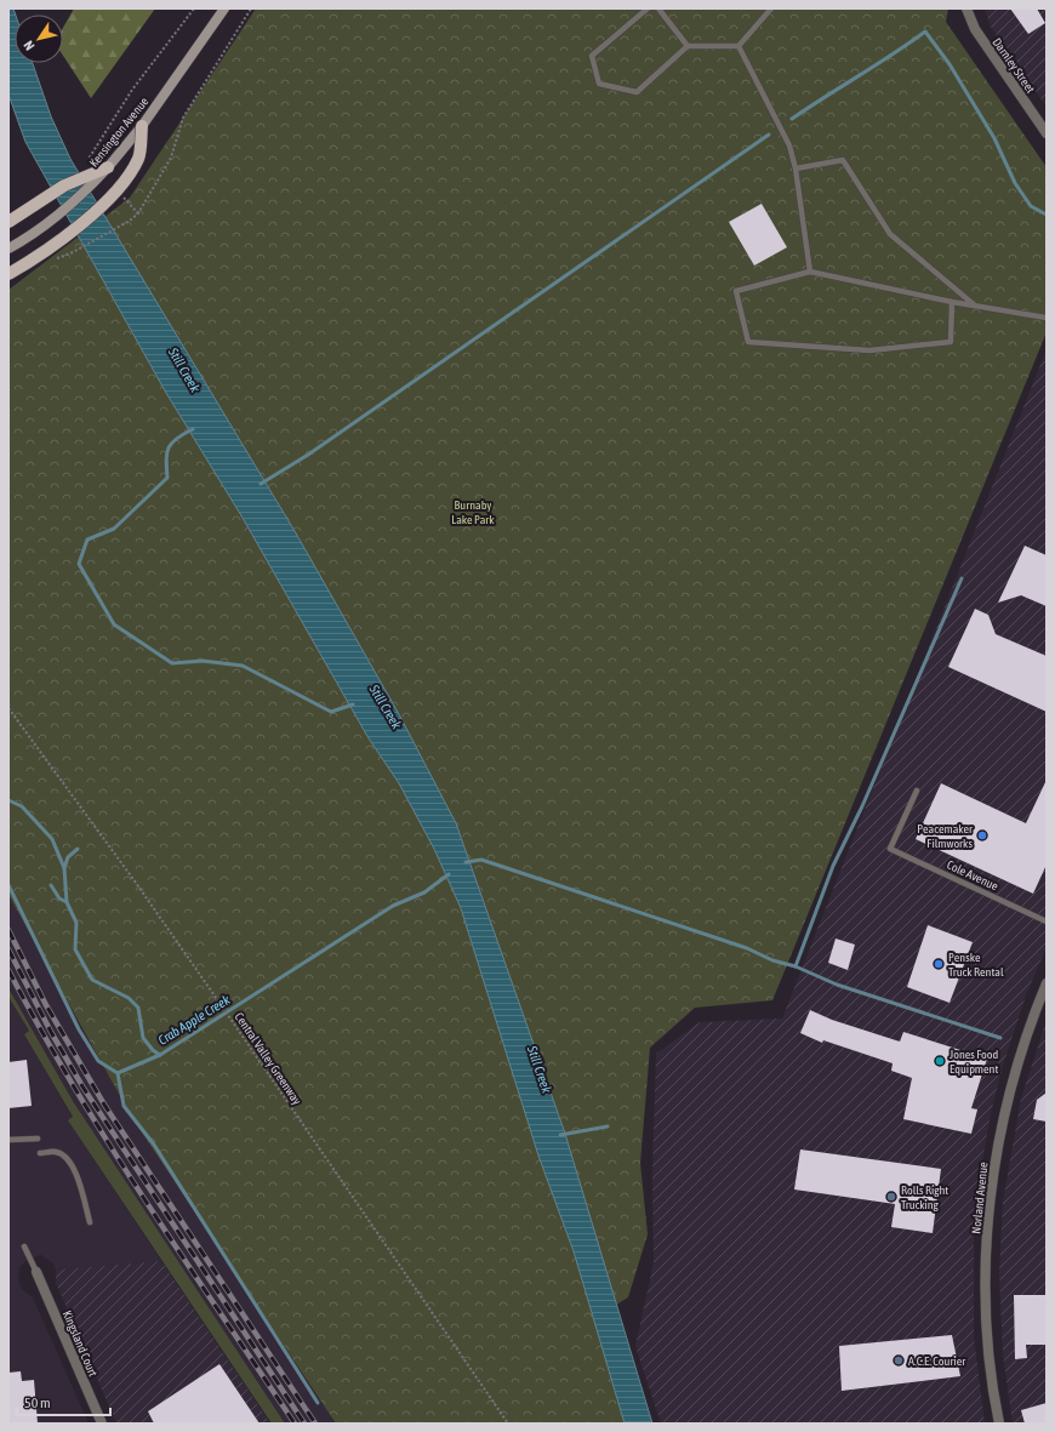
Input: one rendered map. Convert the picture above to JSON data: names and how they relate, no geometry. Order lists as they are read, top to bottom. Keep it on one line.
{"streets":{"main road":["Kensington Avenue"],"street":["Darnley Street","Norland Avenue","Kingsland Court"],"lane":["Cole Avenue"],"path":["Central Valley Greenway"]},"water":["Still Creek","Crab Apple Creek"],"parks":["Burnaby Lake Park"],"places":["Peacemaker Filmworks","Penske Truck Rental","Jones Food Equipment","Rolls Right Trucking","A.C.E. Courier"],"scale_bar":"50 m","north":"bottom left"}
